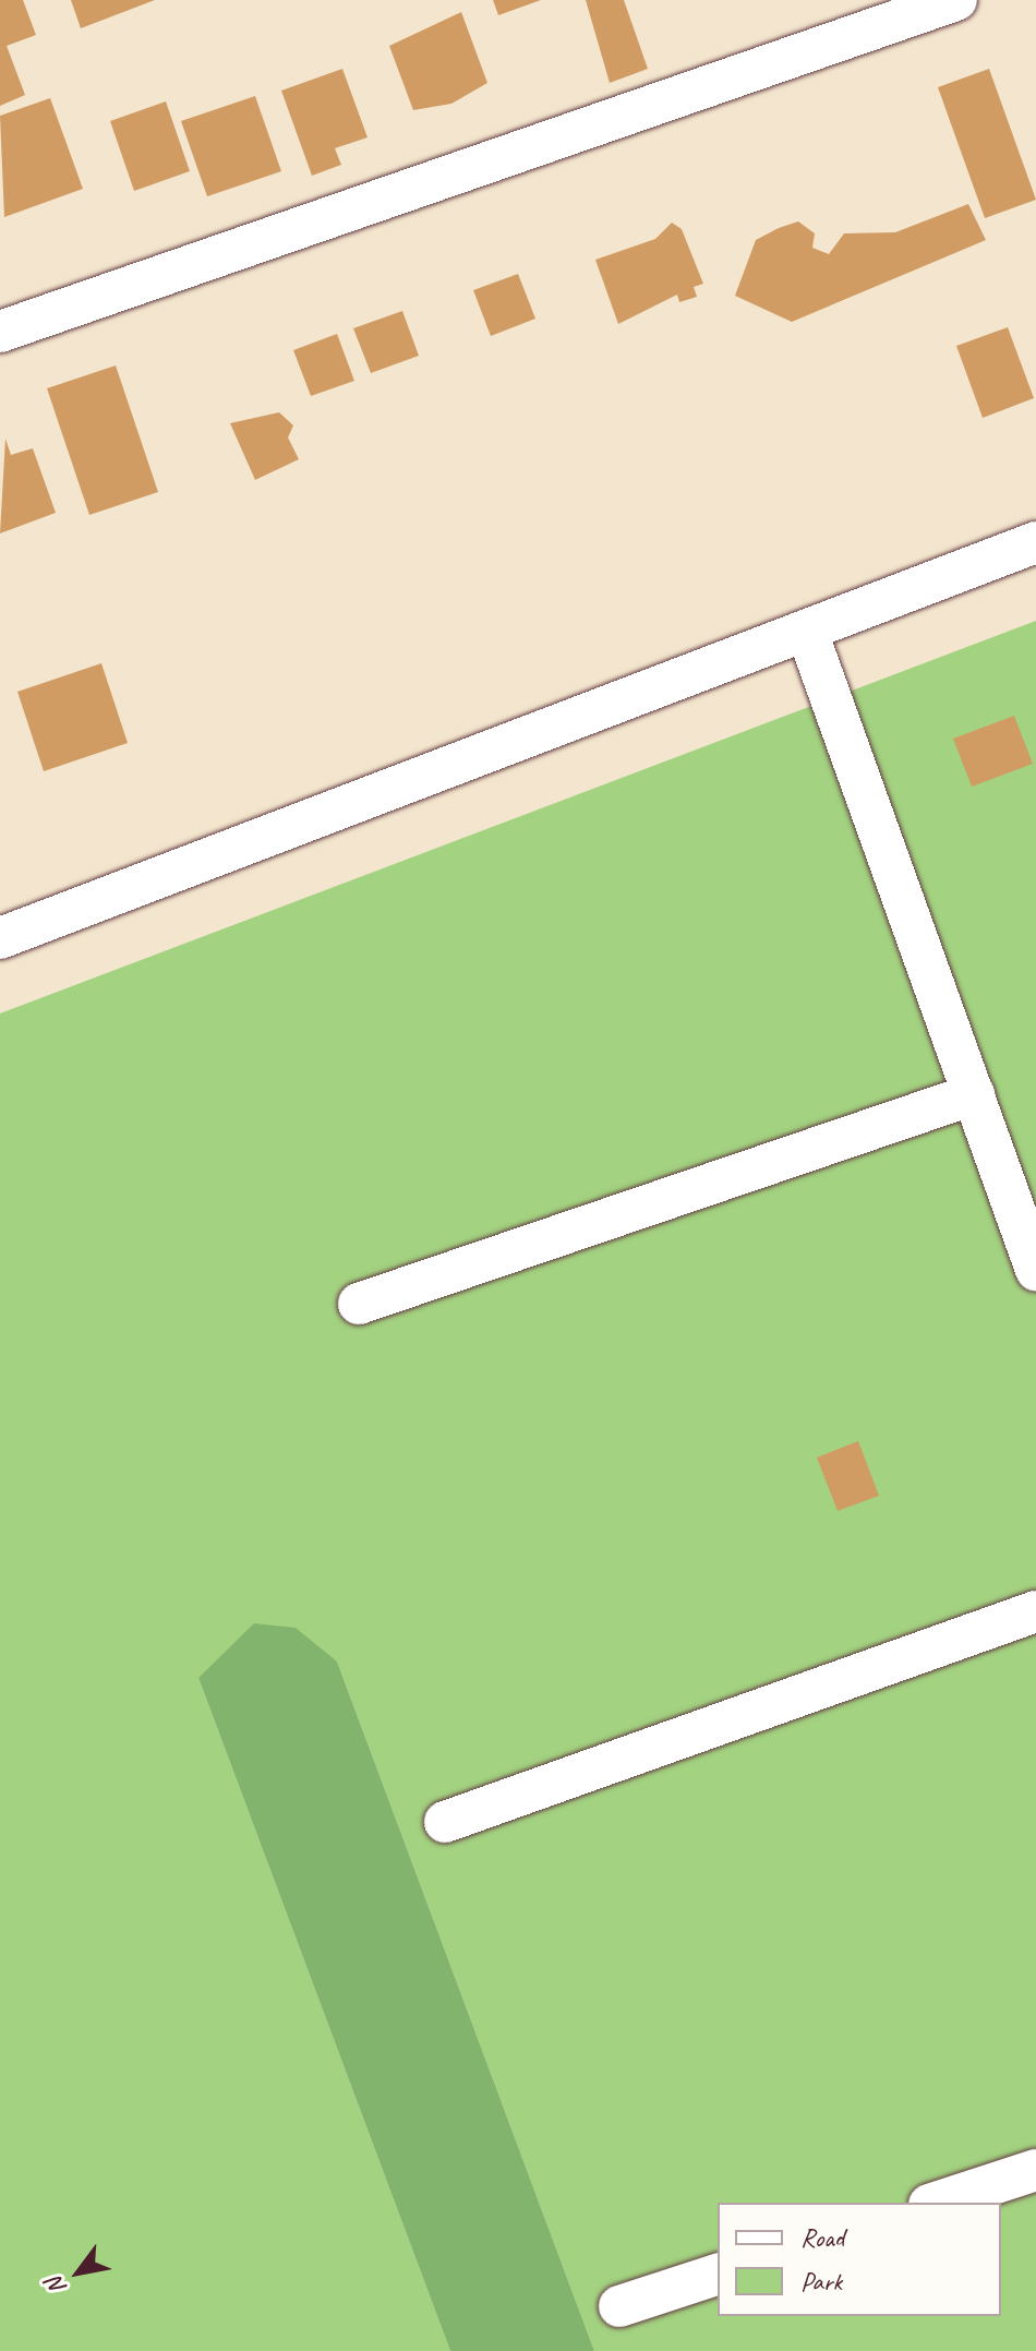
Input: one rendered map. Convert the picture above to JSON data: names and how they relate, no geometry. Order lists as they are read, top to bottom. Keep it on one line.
{"legend":["Road","Park"],"north":"bottom left"}
